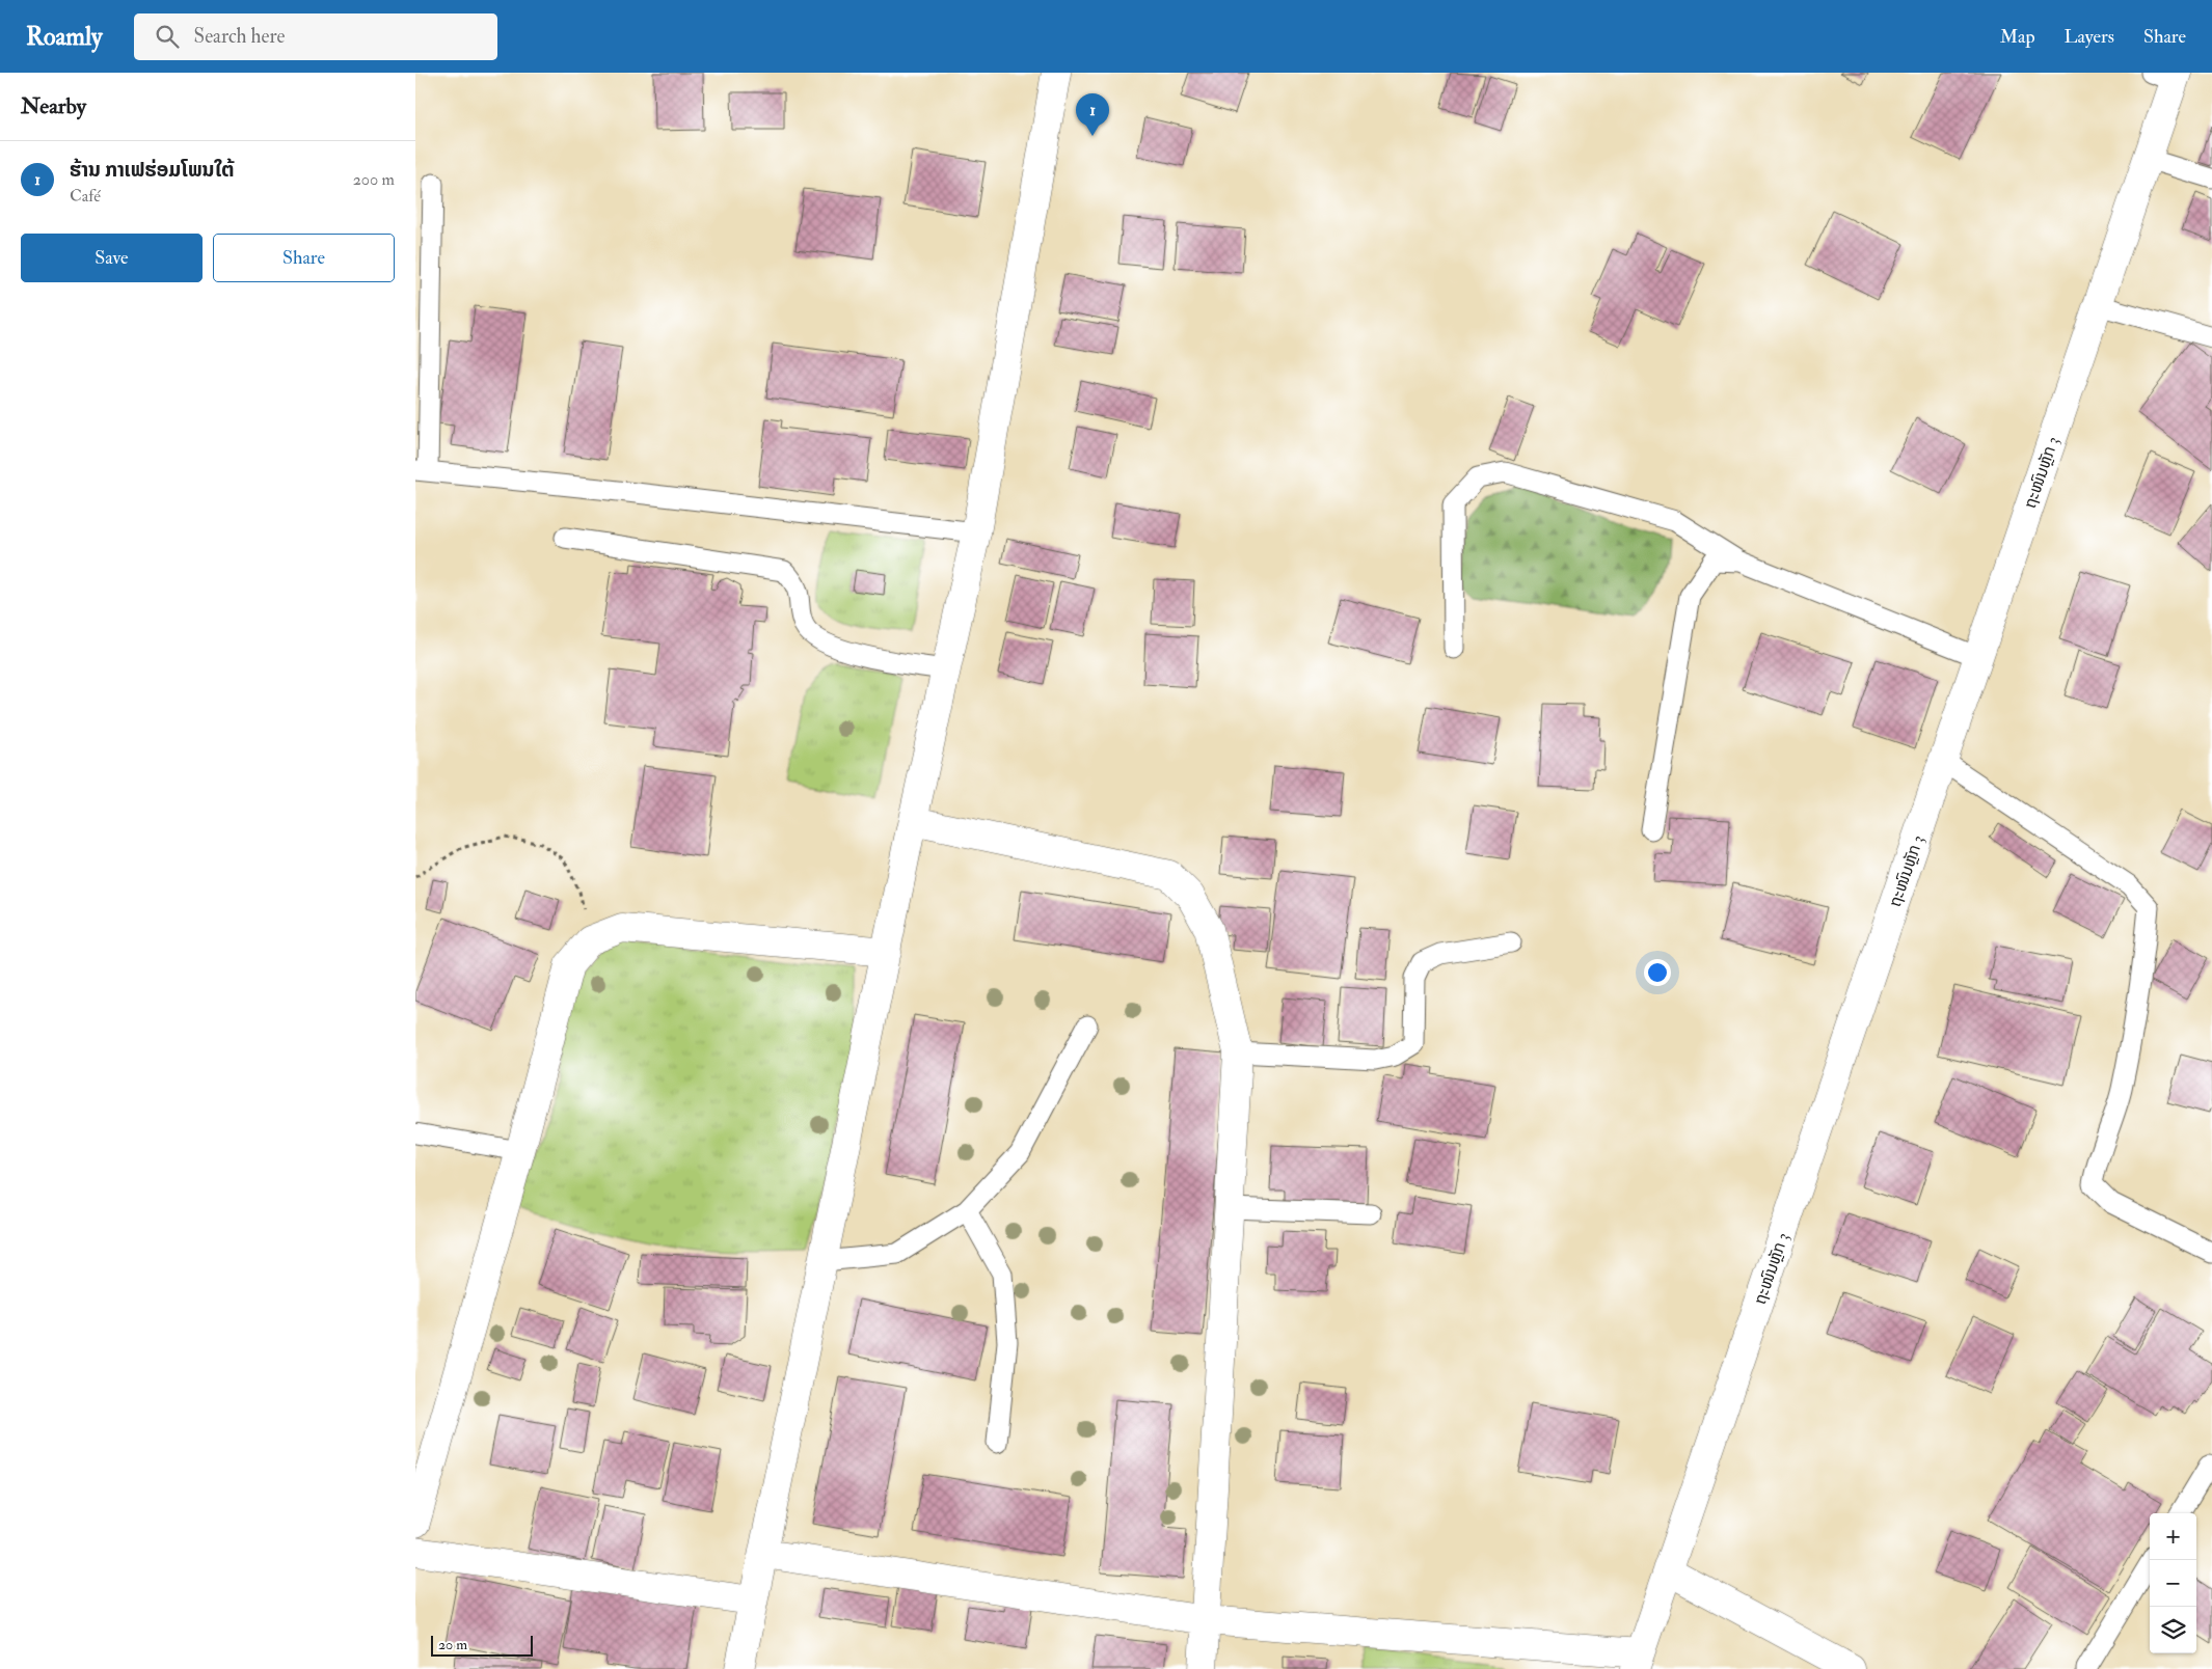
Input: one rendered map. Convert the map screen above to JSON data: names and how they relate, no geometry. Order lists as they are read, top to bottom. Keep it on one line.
{"streets":{"street":["ຖະໜົນຫຼັກ 3"]},"scale_bar":"20 m","page":{"header":"Roamly","search":"Search here","nav":["Map","Layers","Share"],"heading":"Nearby","pins":"1","list":[{"mark":"1","name":"ຮ້ານ ກາເຟຮ່ອມໂພນໃຕ້","note":"Café","value":"200 m"}],"buttons":["Save","Share"],"map_buttons":["+","−"],"scale":"20 m"}}
